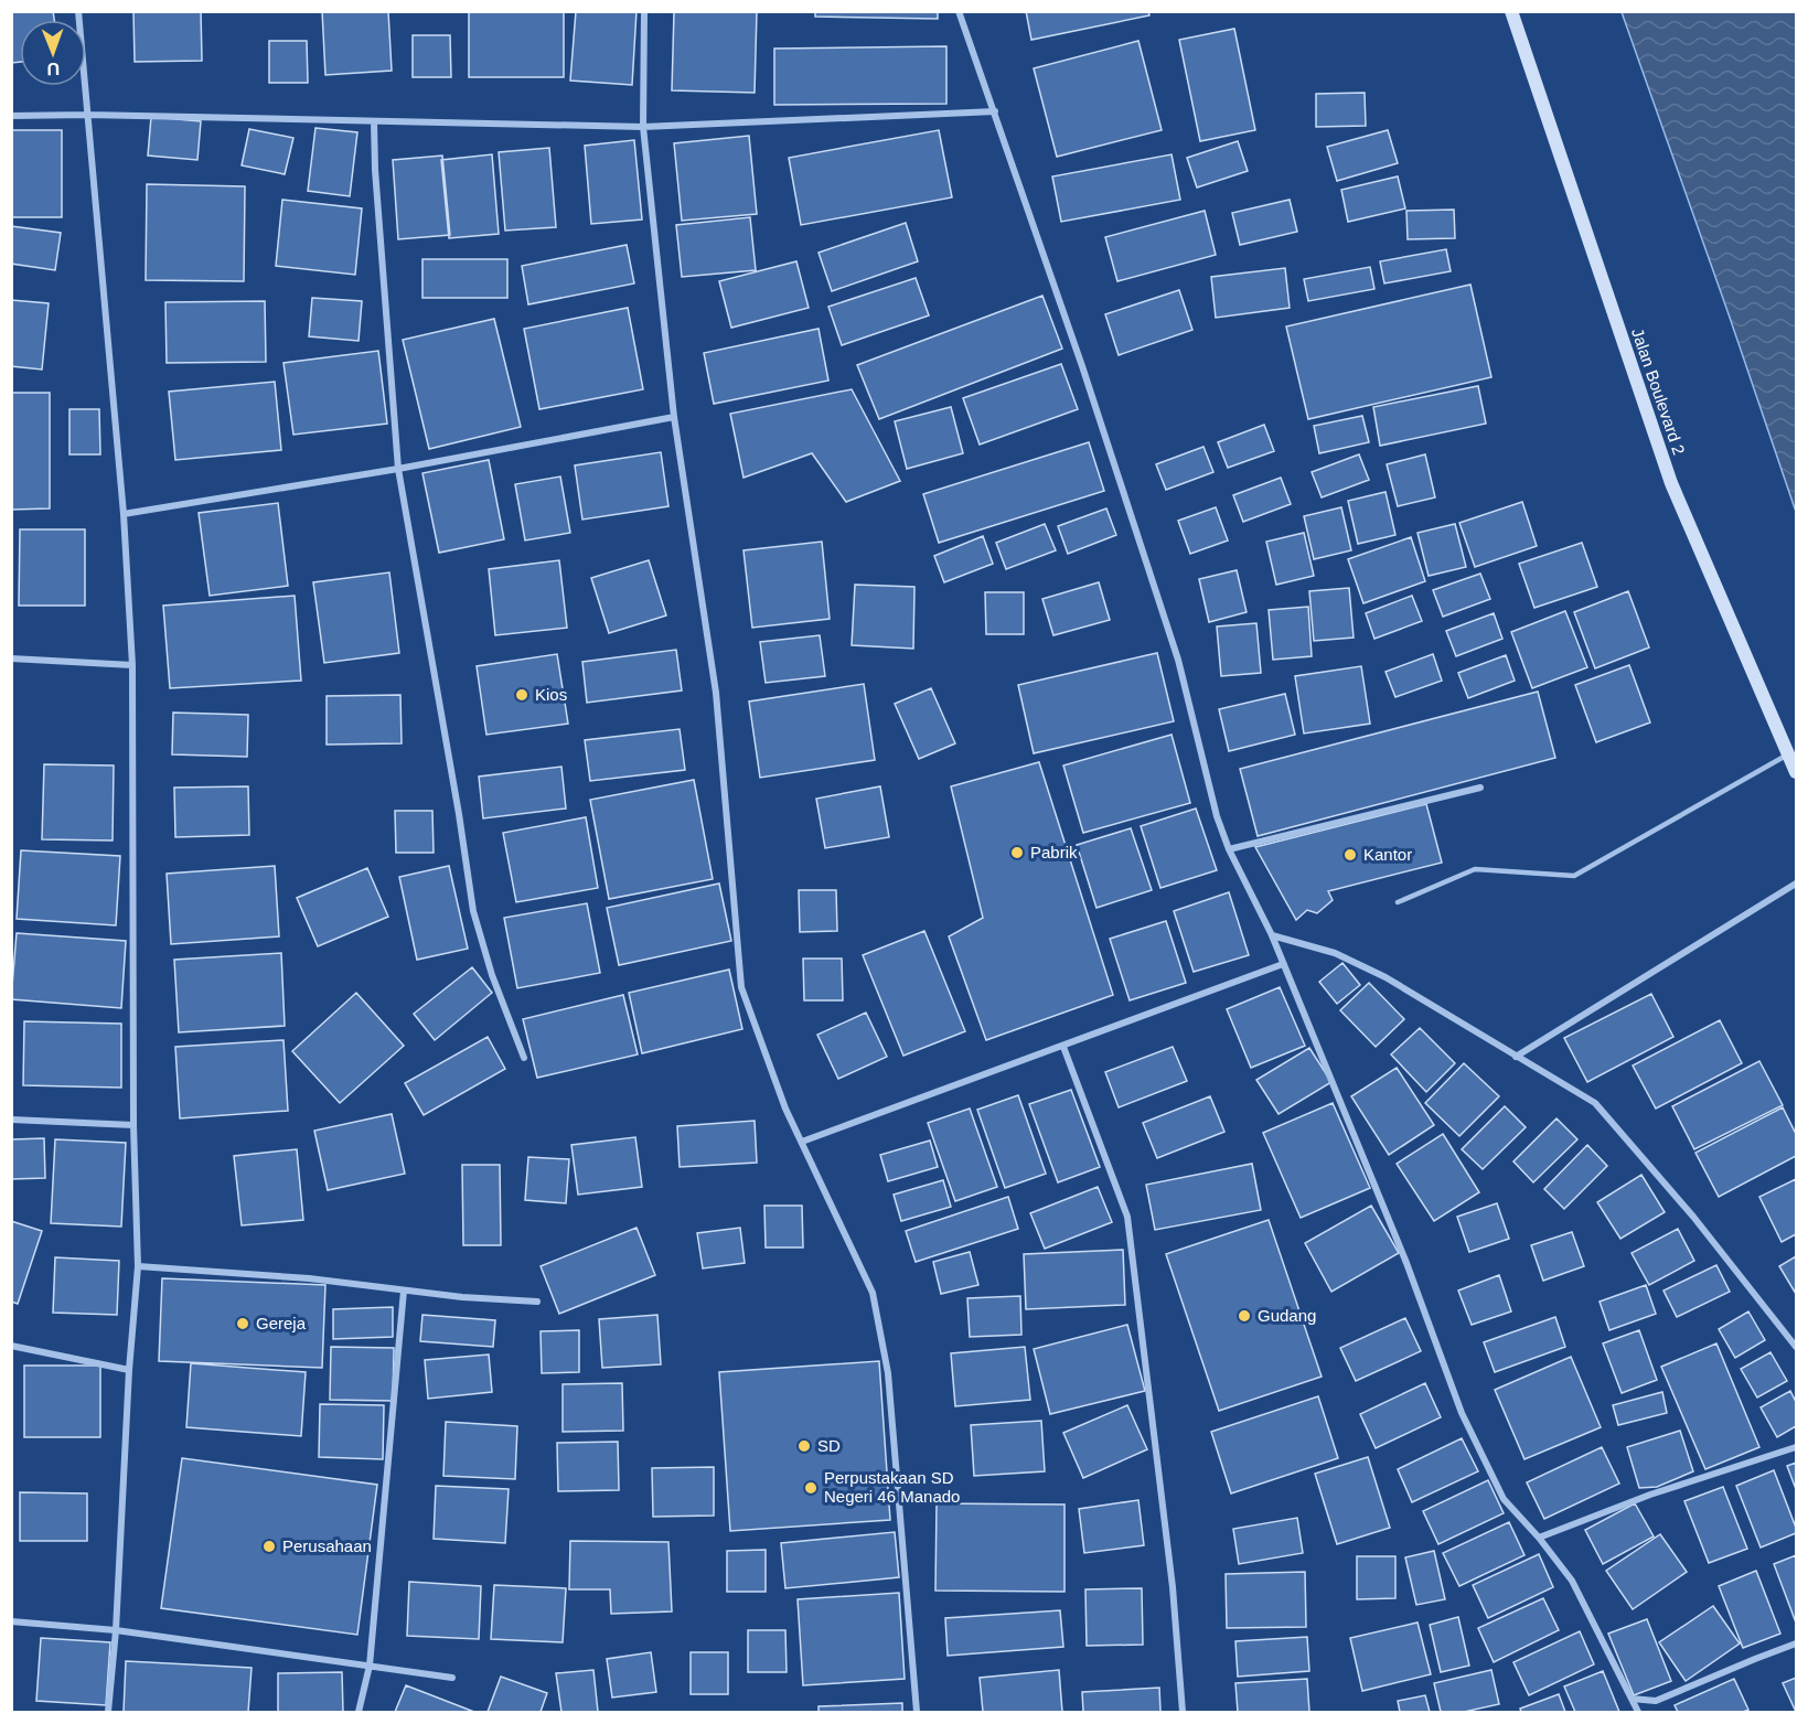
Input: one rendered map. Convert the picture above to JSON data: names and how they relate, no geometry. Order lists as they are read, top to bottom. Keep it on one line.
{"streets":{"main road":["Jalan Boulevard 2"]},"places":["Kios","Pabrik","Kantor","Gudang","Gereja","SD","Perpustakaan SD Negeri 46 Manado","Perusahaan"],"north":"bottom"}
